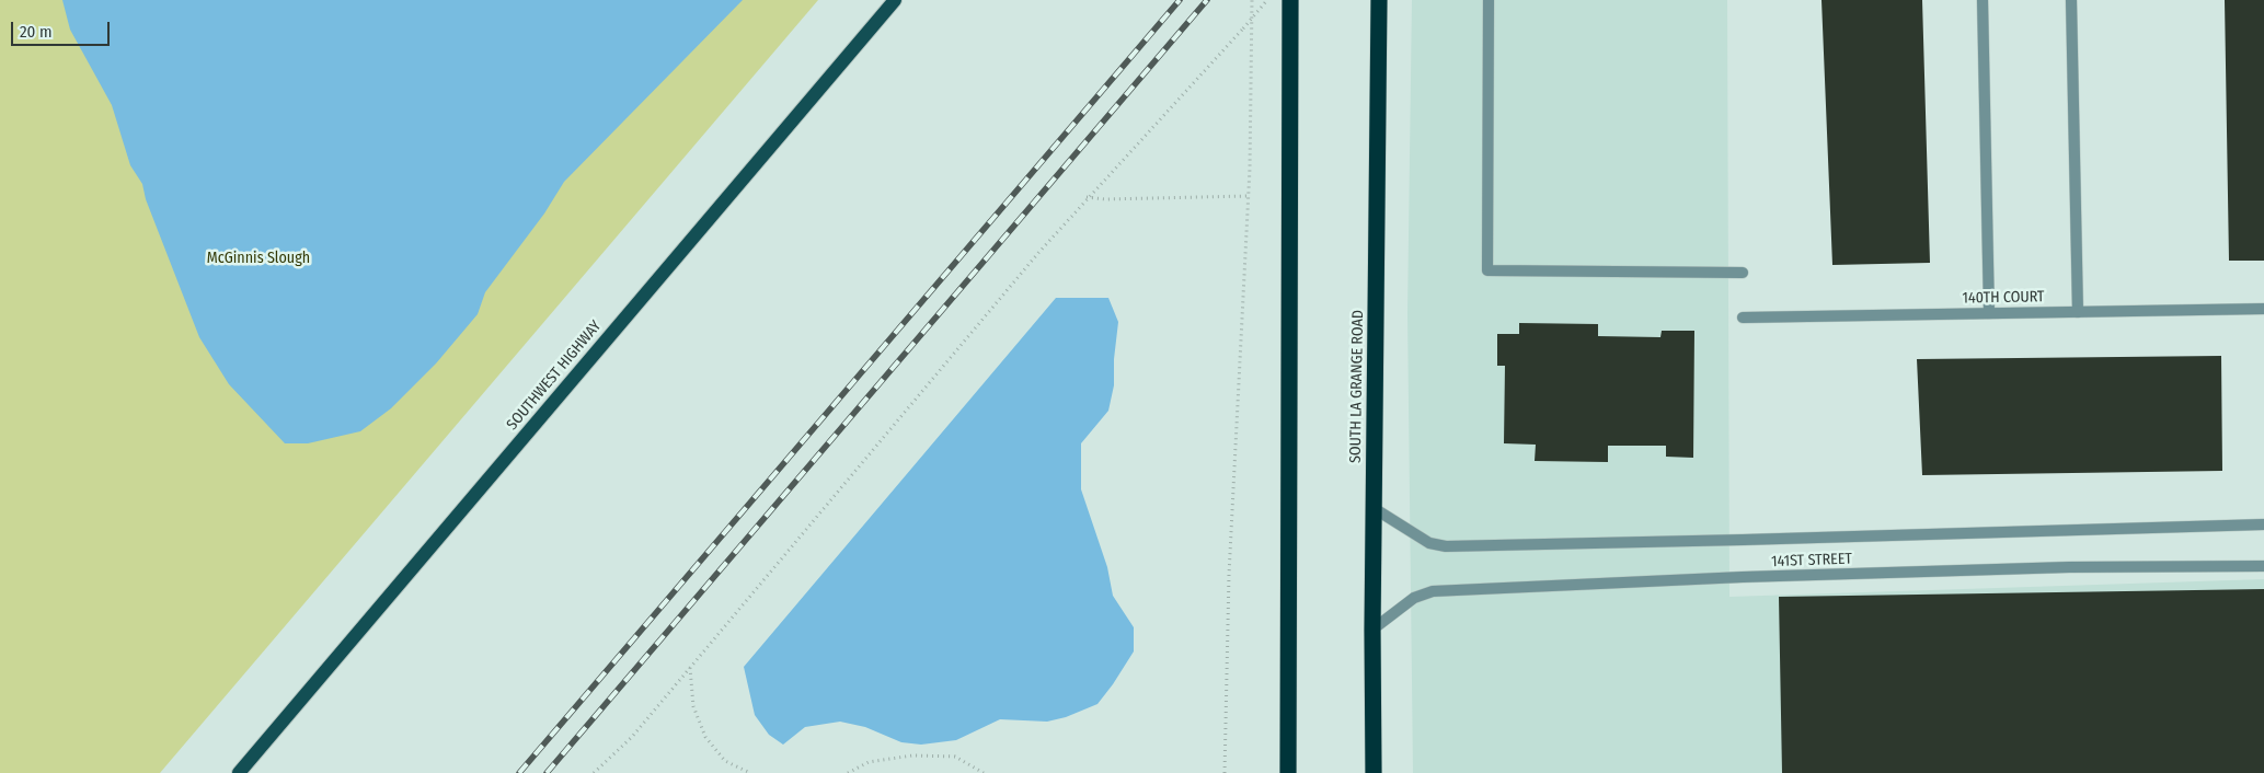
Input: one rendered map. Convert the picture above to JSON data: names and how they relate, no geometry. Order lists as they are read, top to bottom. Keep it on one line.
{"streets":{"highway":["SOUTH LA GRANGE ROAD"],"main road":["SOUTHWEST HIGHWAY"],"street":["140TH COURT","141ST STREET"]},"crossings":[["SOUTH LA GRANGE ROAD","141ST STREET"]],"parks":["McGinnis Slough"],"scale_bar":"20 m"}
